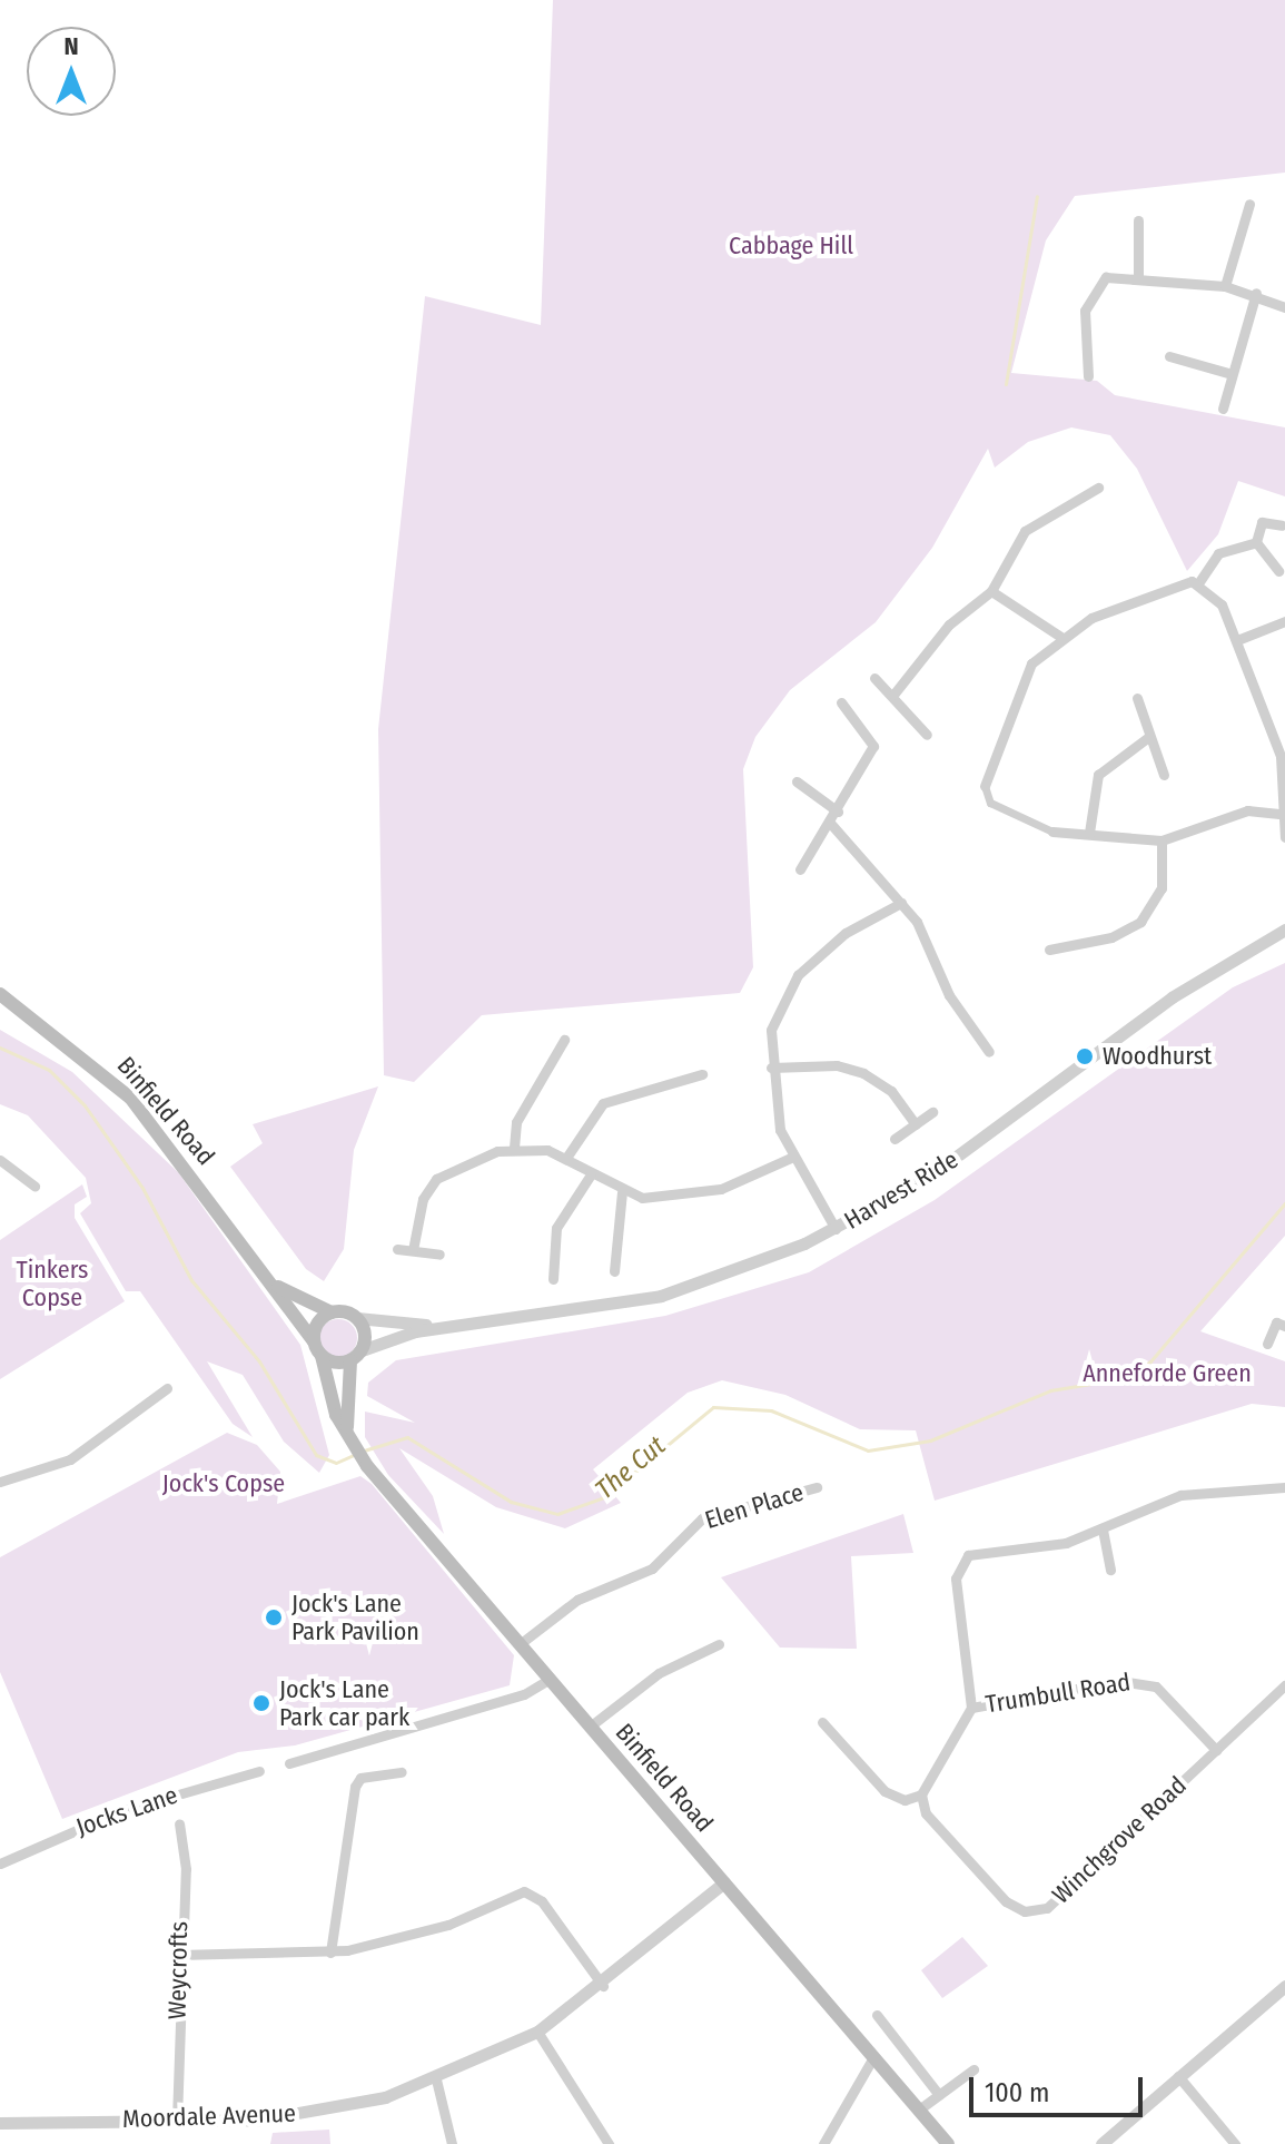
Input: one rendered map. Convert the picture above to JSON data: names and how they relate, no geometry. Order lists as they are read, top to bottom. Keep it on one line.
{"streets":{"main road":["Binfield Road"],"street":["Harvest Ride","Elen Place","Trumbull Road","Jocks Lane","Winchgrove Road","Weycrofts","Moordale Avenue"]},"crossings":[["Binfield Road","Harvest Ride"],["Binfield Road","Elen Place"],["Binfield Road","Moordale Avenue"],["Trumbull Road","Winchgrove Road"],["Weycrofts","Moordale Avenue"]],"water":["The Cut"],"parks":["Cabbage Hill","Tinkers Copse","Anneforde Green","Jock's Copse"],"places":["Woodhurst","Jock's Lane Park Pavilion","Jock's Lane Park car park"],"scale_bar":"100 m","north":"top"}
